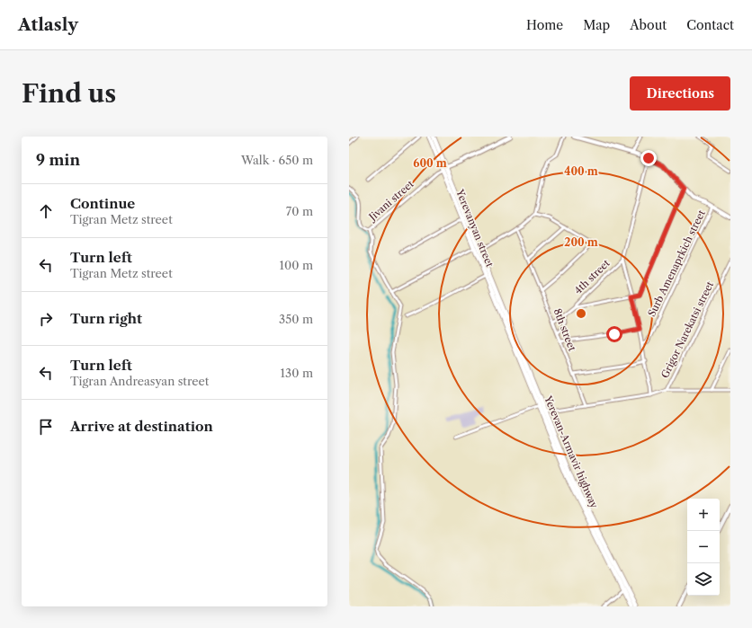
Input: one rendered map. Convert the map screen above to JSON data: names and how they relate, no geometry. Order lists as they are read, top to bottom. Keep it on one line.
{"streets":{"highway":["Yerevanyan street","Yerevan-Armavir highway"],"street":["Jivani street","Surb Amenaprkich street","4th street","8th street","Grigor Narekatsi street"]},"crossings":[["Jivani street","Yerevanyan street"],["Yerevanyan street","Yerevan-Armavir highway"],["4th street","8th street"],["8th street","Grigor Narekatsi street"],["Grigor Narekatsi street","Yerevan-Armavir highway"]],"page":{"header":"Atlasly","nav":["Home","Map","About","Contact"],"buttons":"Directions","title":"Find us","heading":["9 min","Walk · 650 m"],"list":[["Continue","Tigran Metz street","70 m"],["Turn left","Tigran Metz street","100 m"],["Turn right","350 m"],["Turn left","Tigran Andreasyan street","130 m"],"Arrive at destination"],"map_buttons":["+","−"]},"rings":["600 m","400 m","200 m"]}
